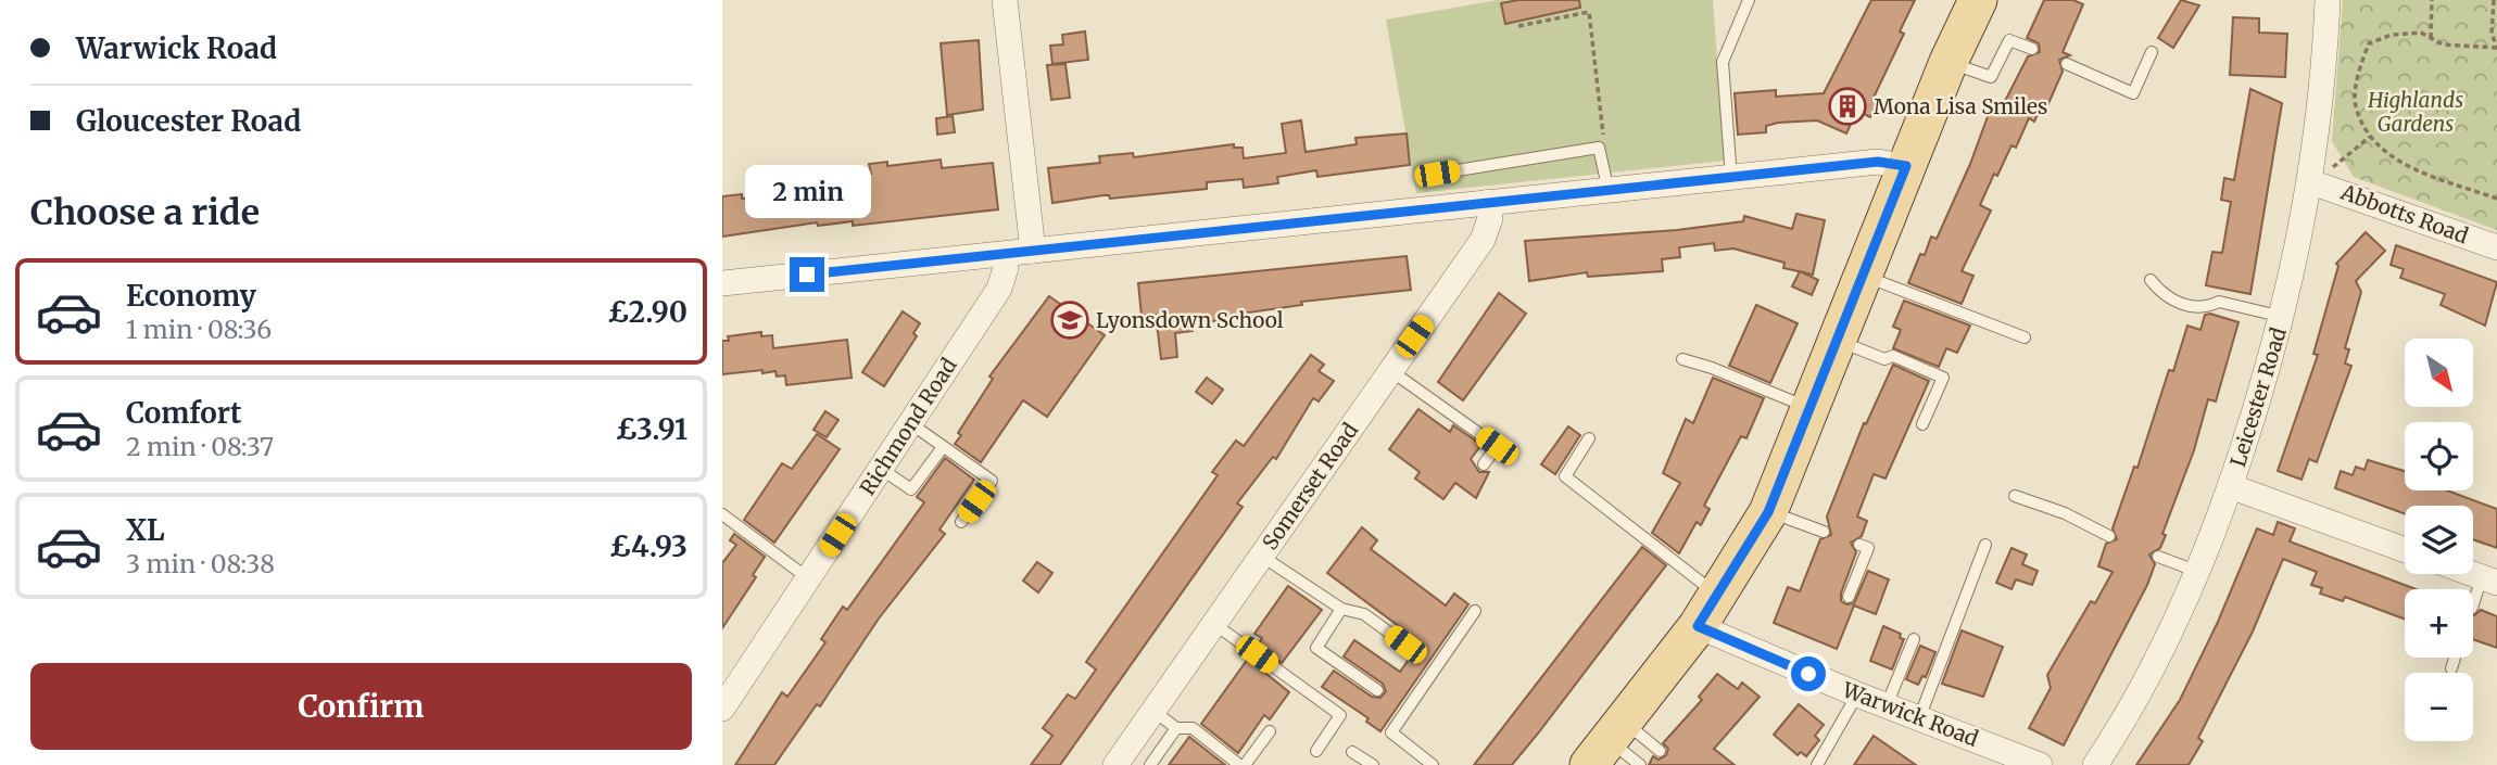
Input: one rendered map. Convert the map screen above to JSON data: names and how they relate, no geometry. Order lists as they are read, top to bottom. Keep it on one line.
{"streets":{"street":["Abbotts Road","Leicester Road","Richmond Road","Somerset Road","Warwick Road"]},"crossings":[["Abbotts Road","Leicester Road"]],"parks":["Highlands Gardens"],"places":{"building":["Mona Lisa Smiles"],"school or university":["Lyonsdown School"]},"north":"bottom right","page":{"banner":["Warwick Road","Gloucester Road"],"bubble":"2 min","heading":"Choose a ride","list":[{"name":"Economy","note":"1 min · 08:36","value":"£2.90"},{"name":"Comfort","note":"2 min · 08:37","value":"£3.91"},{"name":"XL","note":"3 min · 08:38","value":"£4.93"}],"map_buttons":["+","−"],"buttons":"Confirm"}}
